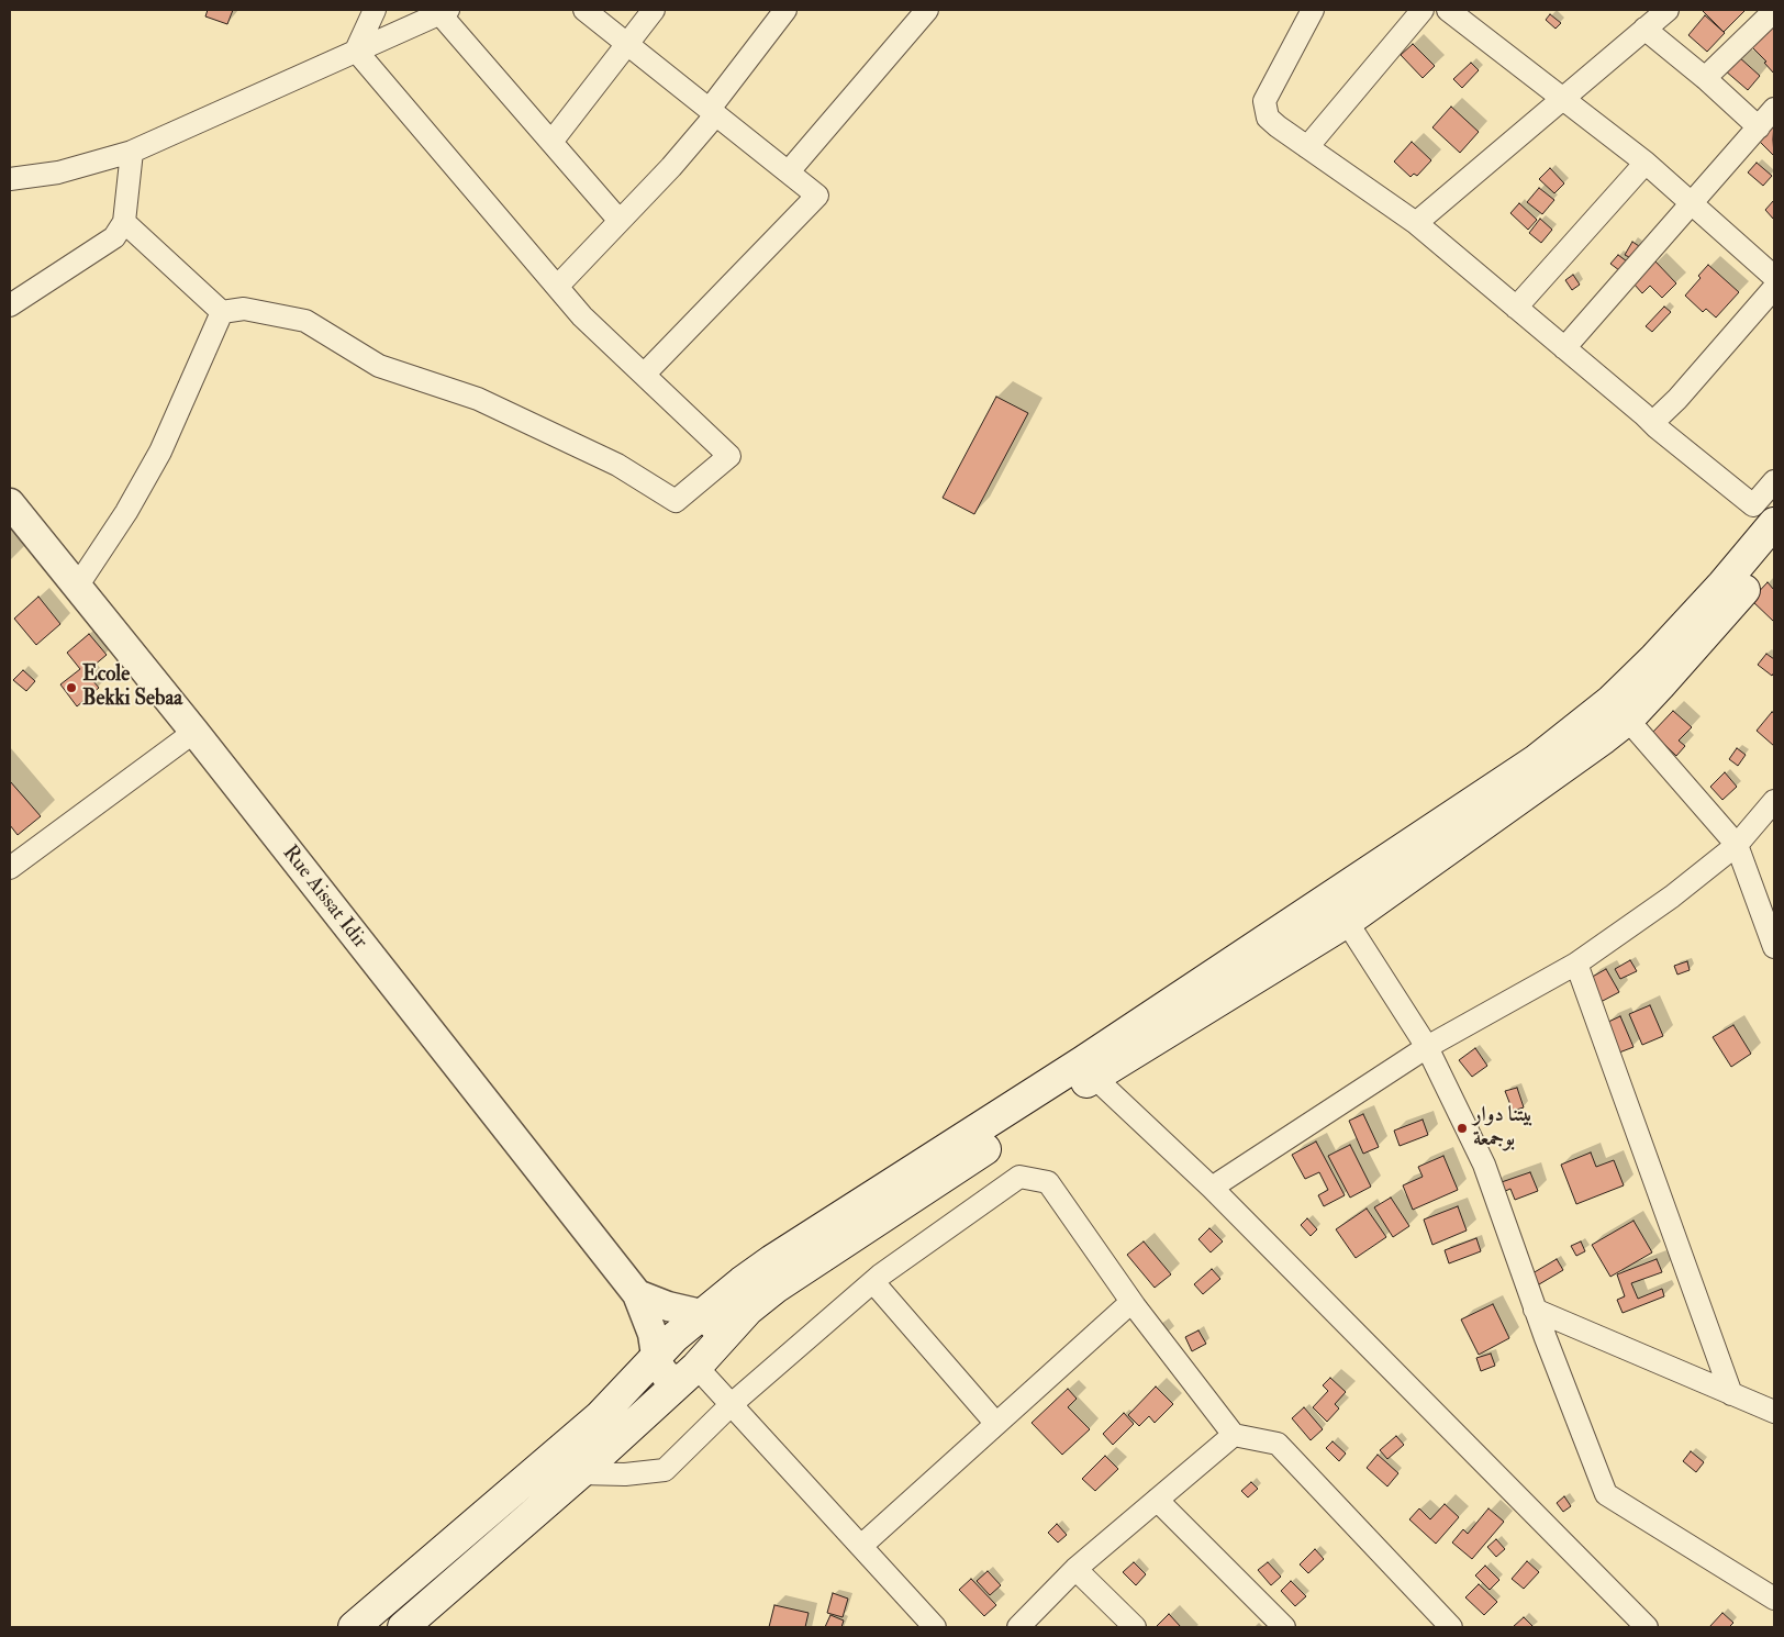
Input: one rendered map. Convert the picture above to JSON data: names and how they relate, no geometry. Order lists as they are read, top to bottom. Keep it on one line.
{"streets":{"street":["Rue Aissat Idir"]},"places":["Ecole Bekki Sebaa","بيتنا دوار بوجمعة"]}
